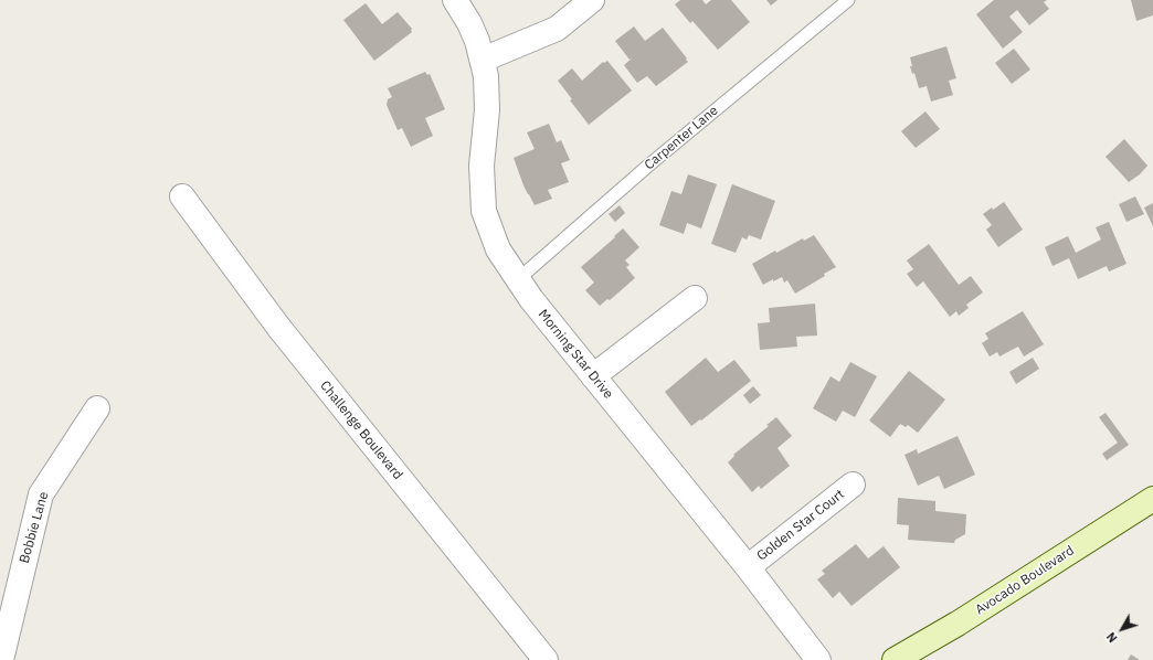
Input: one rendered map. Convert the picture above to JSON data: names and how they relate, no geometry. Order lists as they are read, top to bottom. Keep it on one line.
{"streets":{"main road":["Avocado Boulevard"],"street":["Morning Star Drive","Challenge Boulevard","Golden Star Court","Bobbie Lane"],"lane":["Carpenter Lane"]},"crossings":[["Carpenter Lane","Morning Star Drive"],["Morning Star Drive","Golden Star Court"]],"north":"bottom left"}
